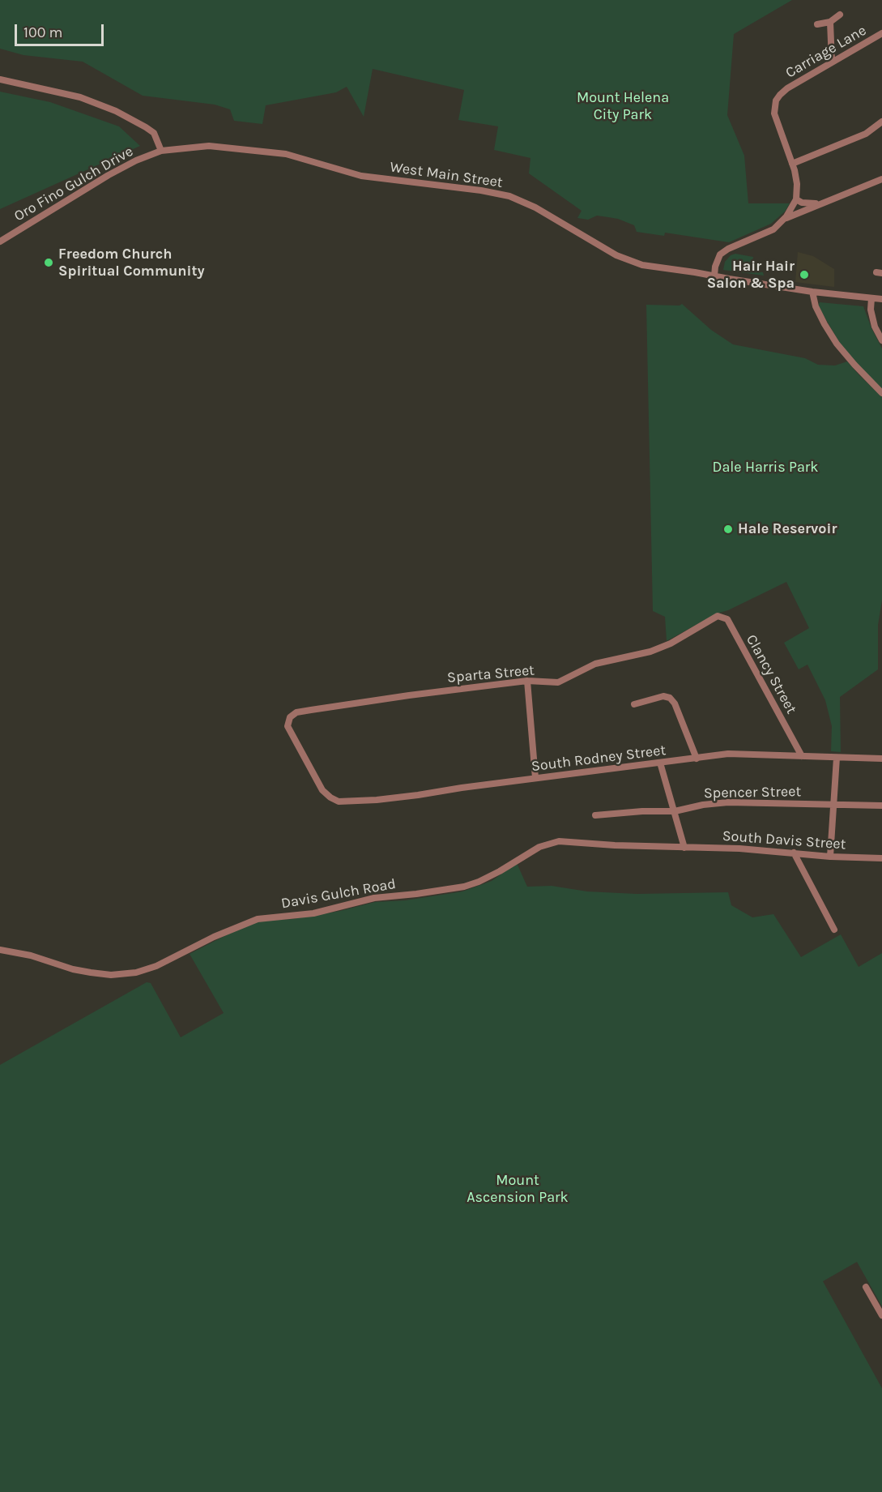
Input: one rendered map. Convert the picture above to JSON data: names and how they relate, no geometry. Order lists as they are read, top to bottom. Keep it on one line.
{"streets":{"street":["Carriage Lane","West Main Street","Oro Fino Gulch Drive","Sparta Street","Clancy Street","South Rodney Street","Spencer Street","South Davis Street","Davis Gulch Road"]},"crossings":[["West Main Street","Oro Fino Gulch Drive"],["Sparta Street","Clancy Street"],["Sparta Street","South Rodney Street"],["Clancy Street","South Rodney Street"],["South Davis Street","Davis Gulch Road"]],"parks":["Mount Helena City Park","Dale Harris Park","Mount Ascension Park"],"places":["Freedom Church Spiritual Community","Hair Hair Salon & Spa","Hale Reservoir"],"scale_bar":"100 m"}
